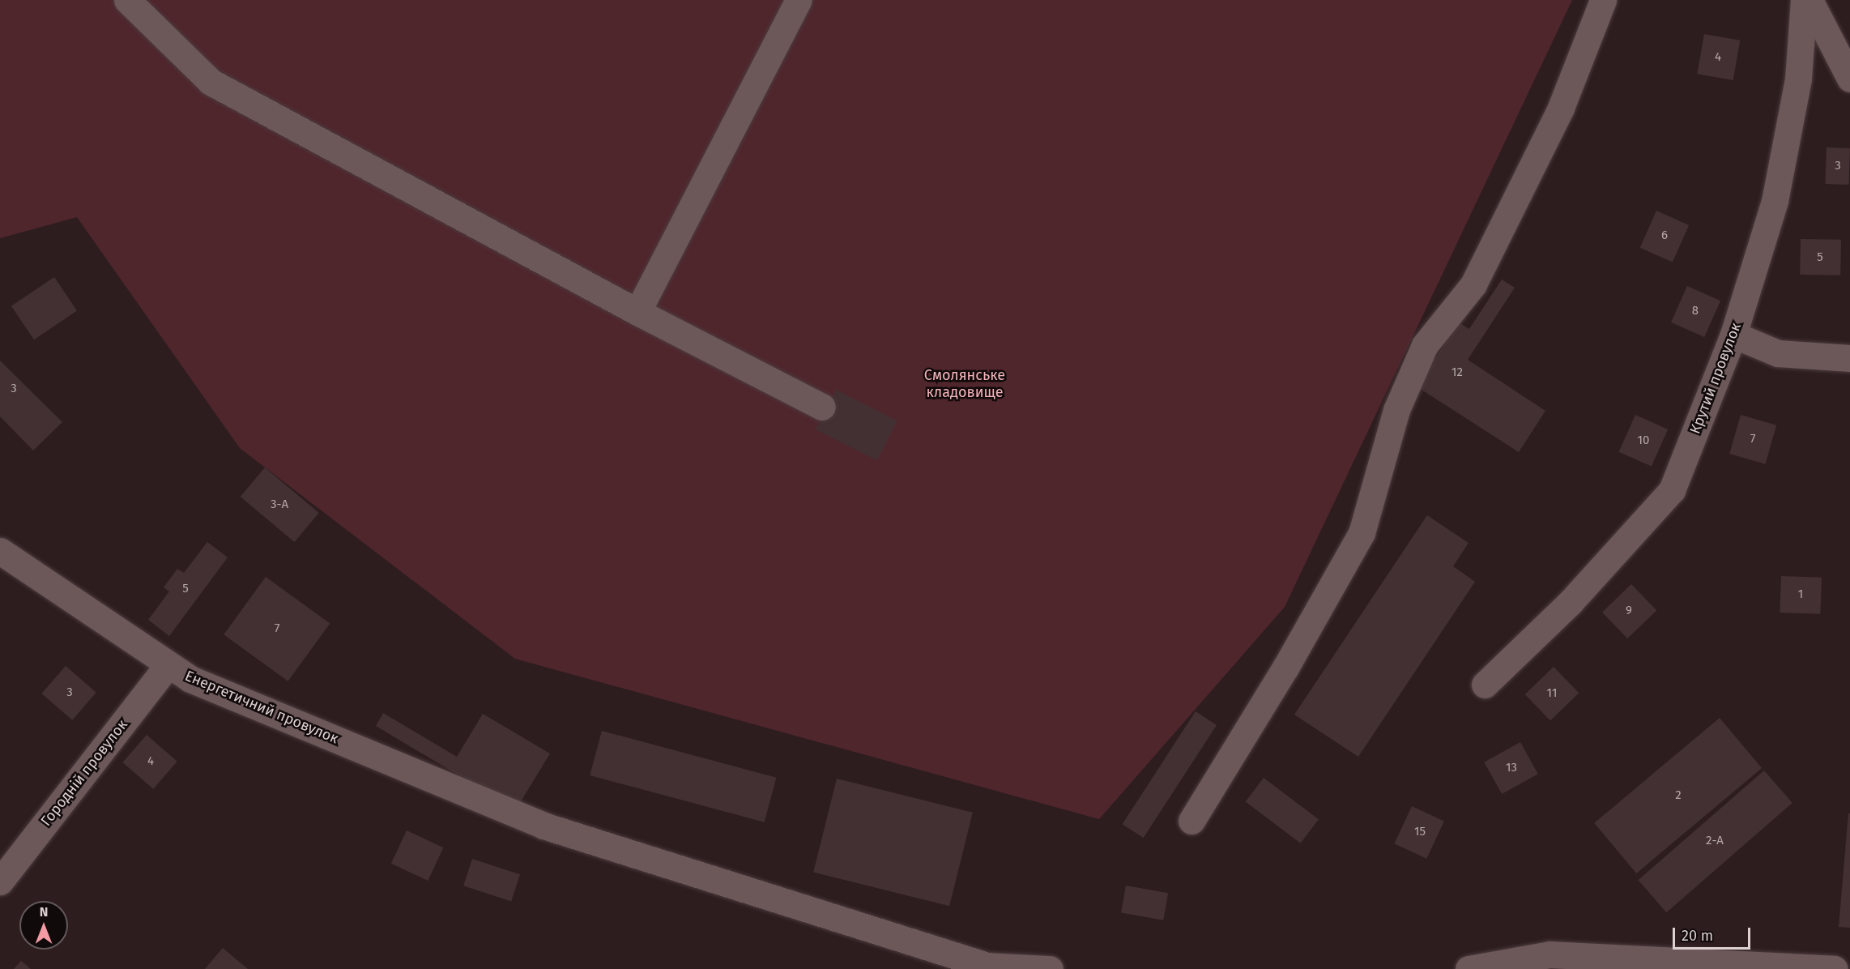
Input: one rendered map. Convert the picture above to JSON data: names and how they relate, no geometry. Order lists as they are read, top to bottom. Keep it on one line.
{"streets":{"street":["Крутий провулок","Енергетичний провулок","Городній провулок"]},"crossings":[["Енергетичний провулок","Городній провулок"]],"parks":["Смолянське кладовище"],"house_numbers":["4","3","6","5","8","12","3","7","10","3-А","5","1","9","7","3","11","4","13","2","15","2-А"],"scale_bar":"20 m","north":"top"}
